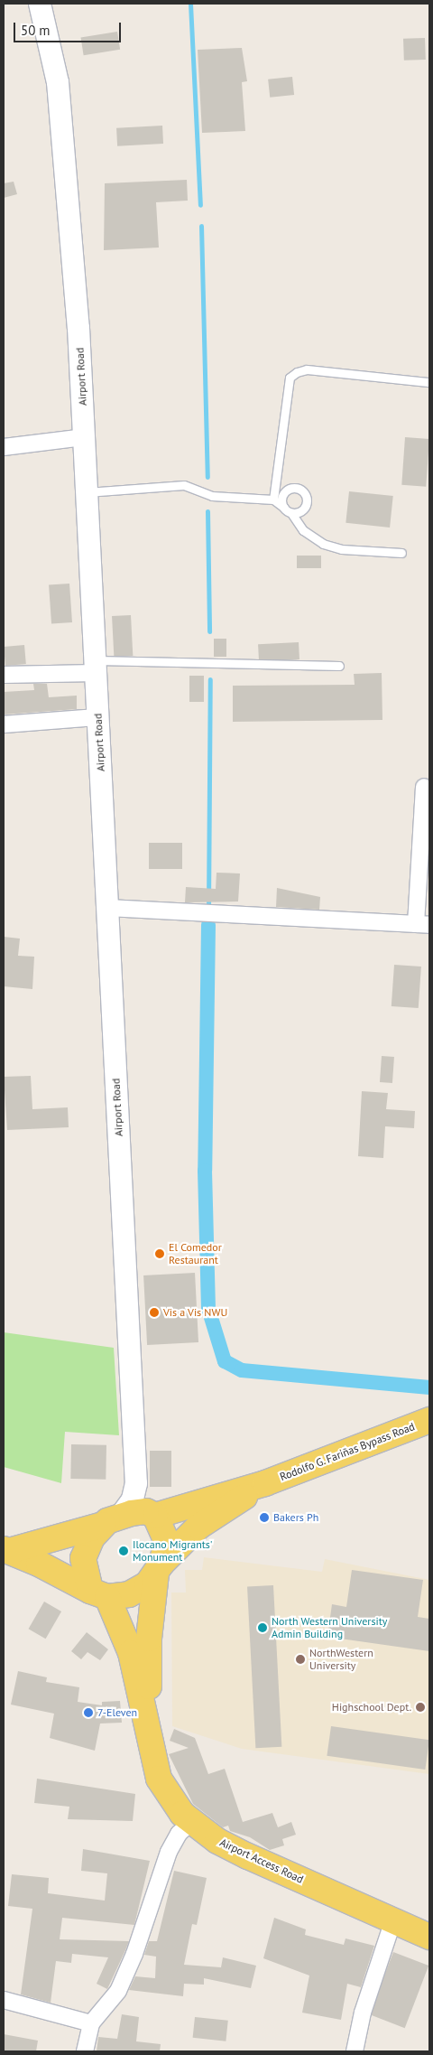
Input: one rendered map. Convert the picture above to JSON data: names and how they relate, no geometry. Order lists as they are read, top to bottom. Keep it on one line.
{"streets":{"main road":["Airport Road","Rodolfo G. Fariñas Bypass Road","Airport Access Road"]},"crossings":[["Rodolfo G. Fariñas Bypass Road","Airport Access Road"]],"places":["El Comedor Restaurant","Vis a Vis NWU","Bakers Ph","Ilocano Migrants' Monument","North Western University Admin Building","NorthWestern University","Highschool Dept.","7-Eleven"],"scale_bar":"50 m"}
